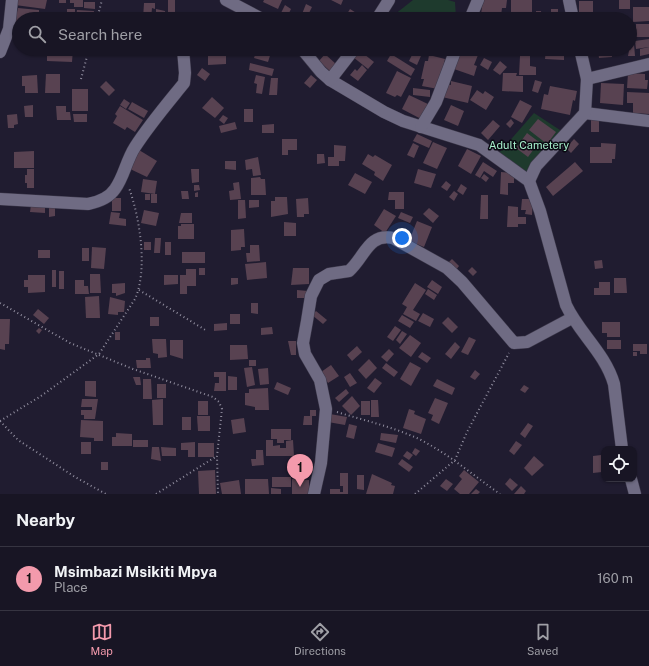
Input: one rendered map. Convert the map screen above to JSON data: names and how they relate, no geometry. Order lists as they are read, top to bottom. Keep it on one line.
{"parks":["Adult Cametery"],"page":{"search":"Search here","pins":"1","heading":"Nearby","list":[{"mark":"1","name":"Msimbazi Msikiti Mpya","note":"Place","value":"160 m"}],"nav":["Map","Directions","Saved"]}}
